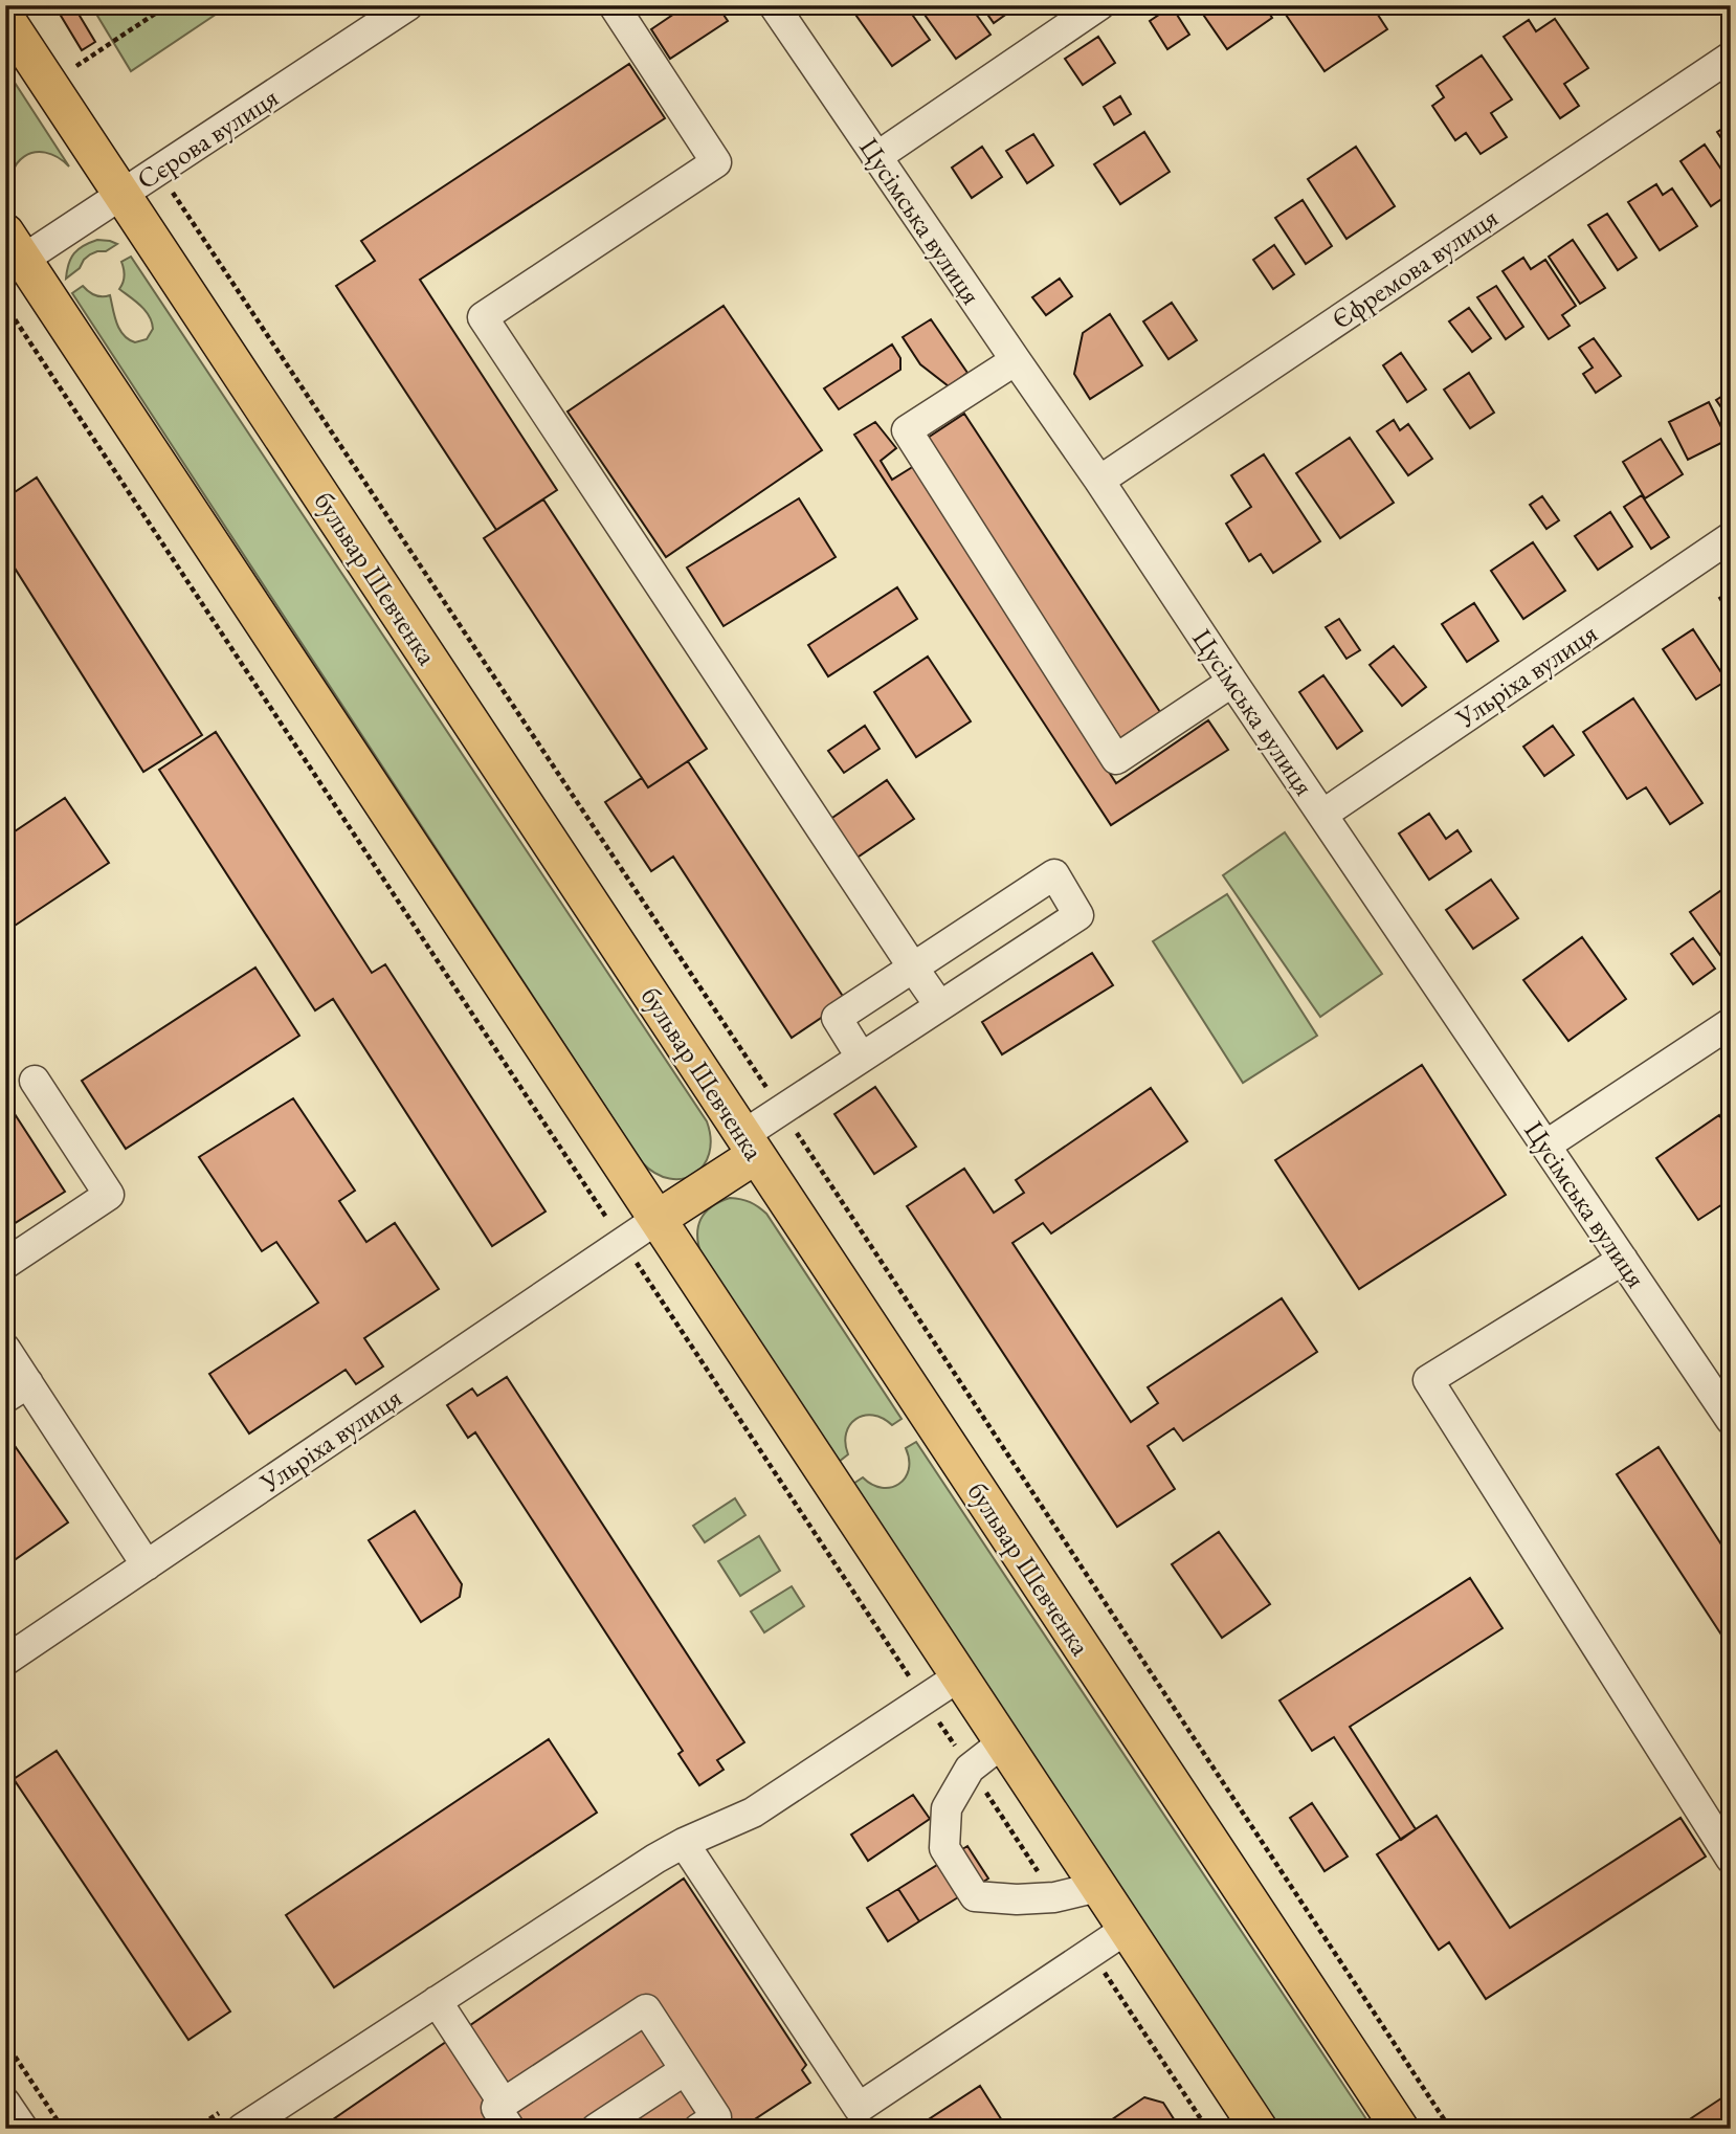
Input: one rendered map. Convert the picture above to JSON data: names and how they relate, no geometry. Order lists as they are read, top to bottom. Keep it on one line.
{"streets":{"main road":["бульвар Шевченка"],"street":["Сєрова вулиця","Цусімська вулиця","Єфремова вулиця","Ульріха вулиця"]},"crossings":[["Сєрова вулиця","бульвар Шевченка"],["Цусімська вулиця","Єфремова вулиця"],["Цусімська вулиця","Ульріха вулиця"]]}
